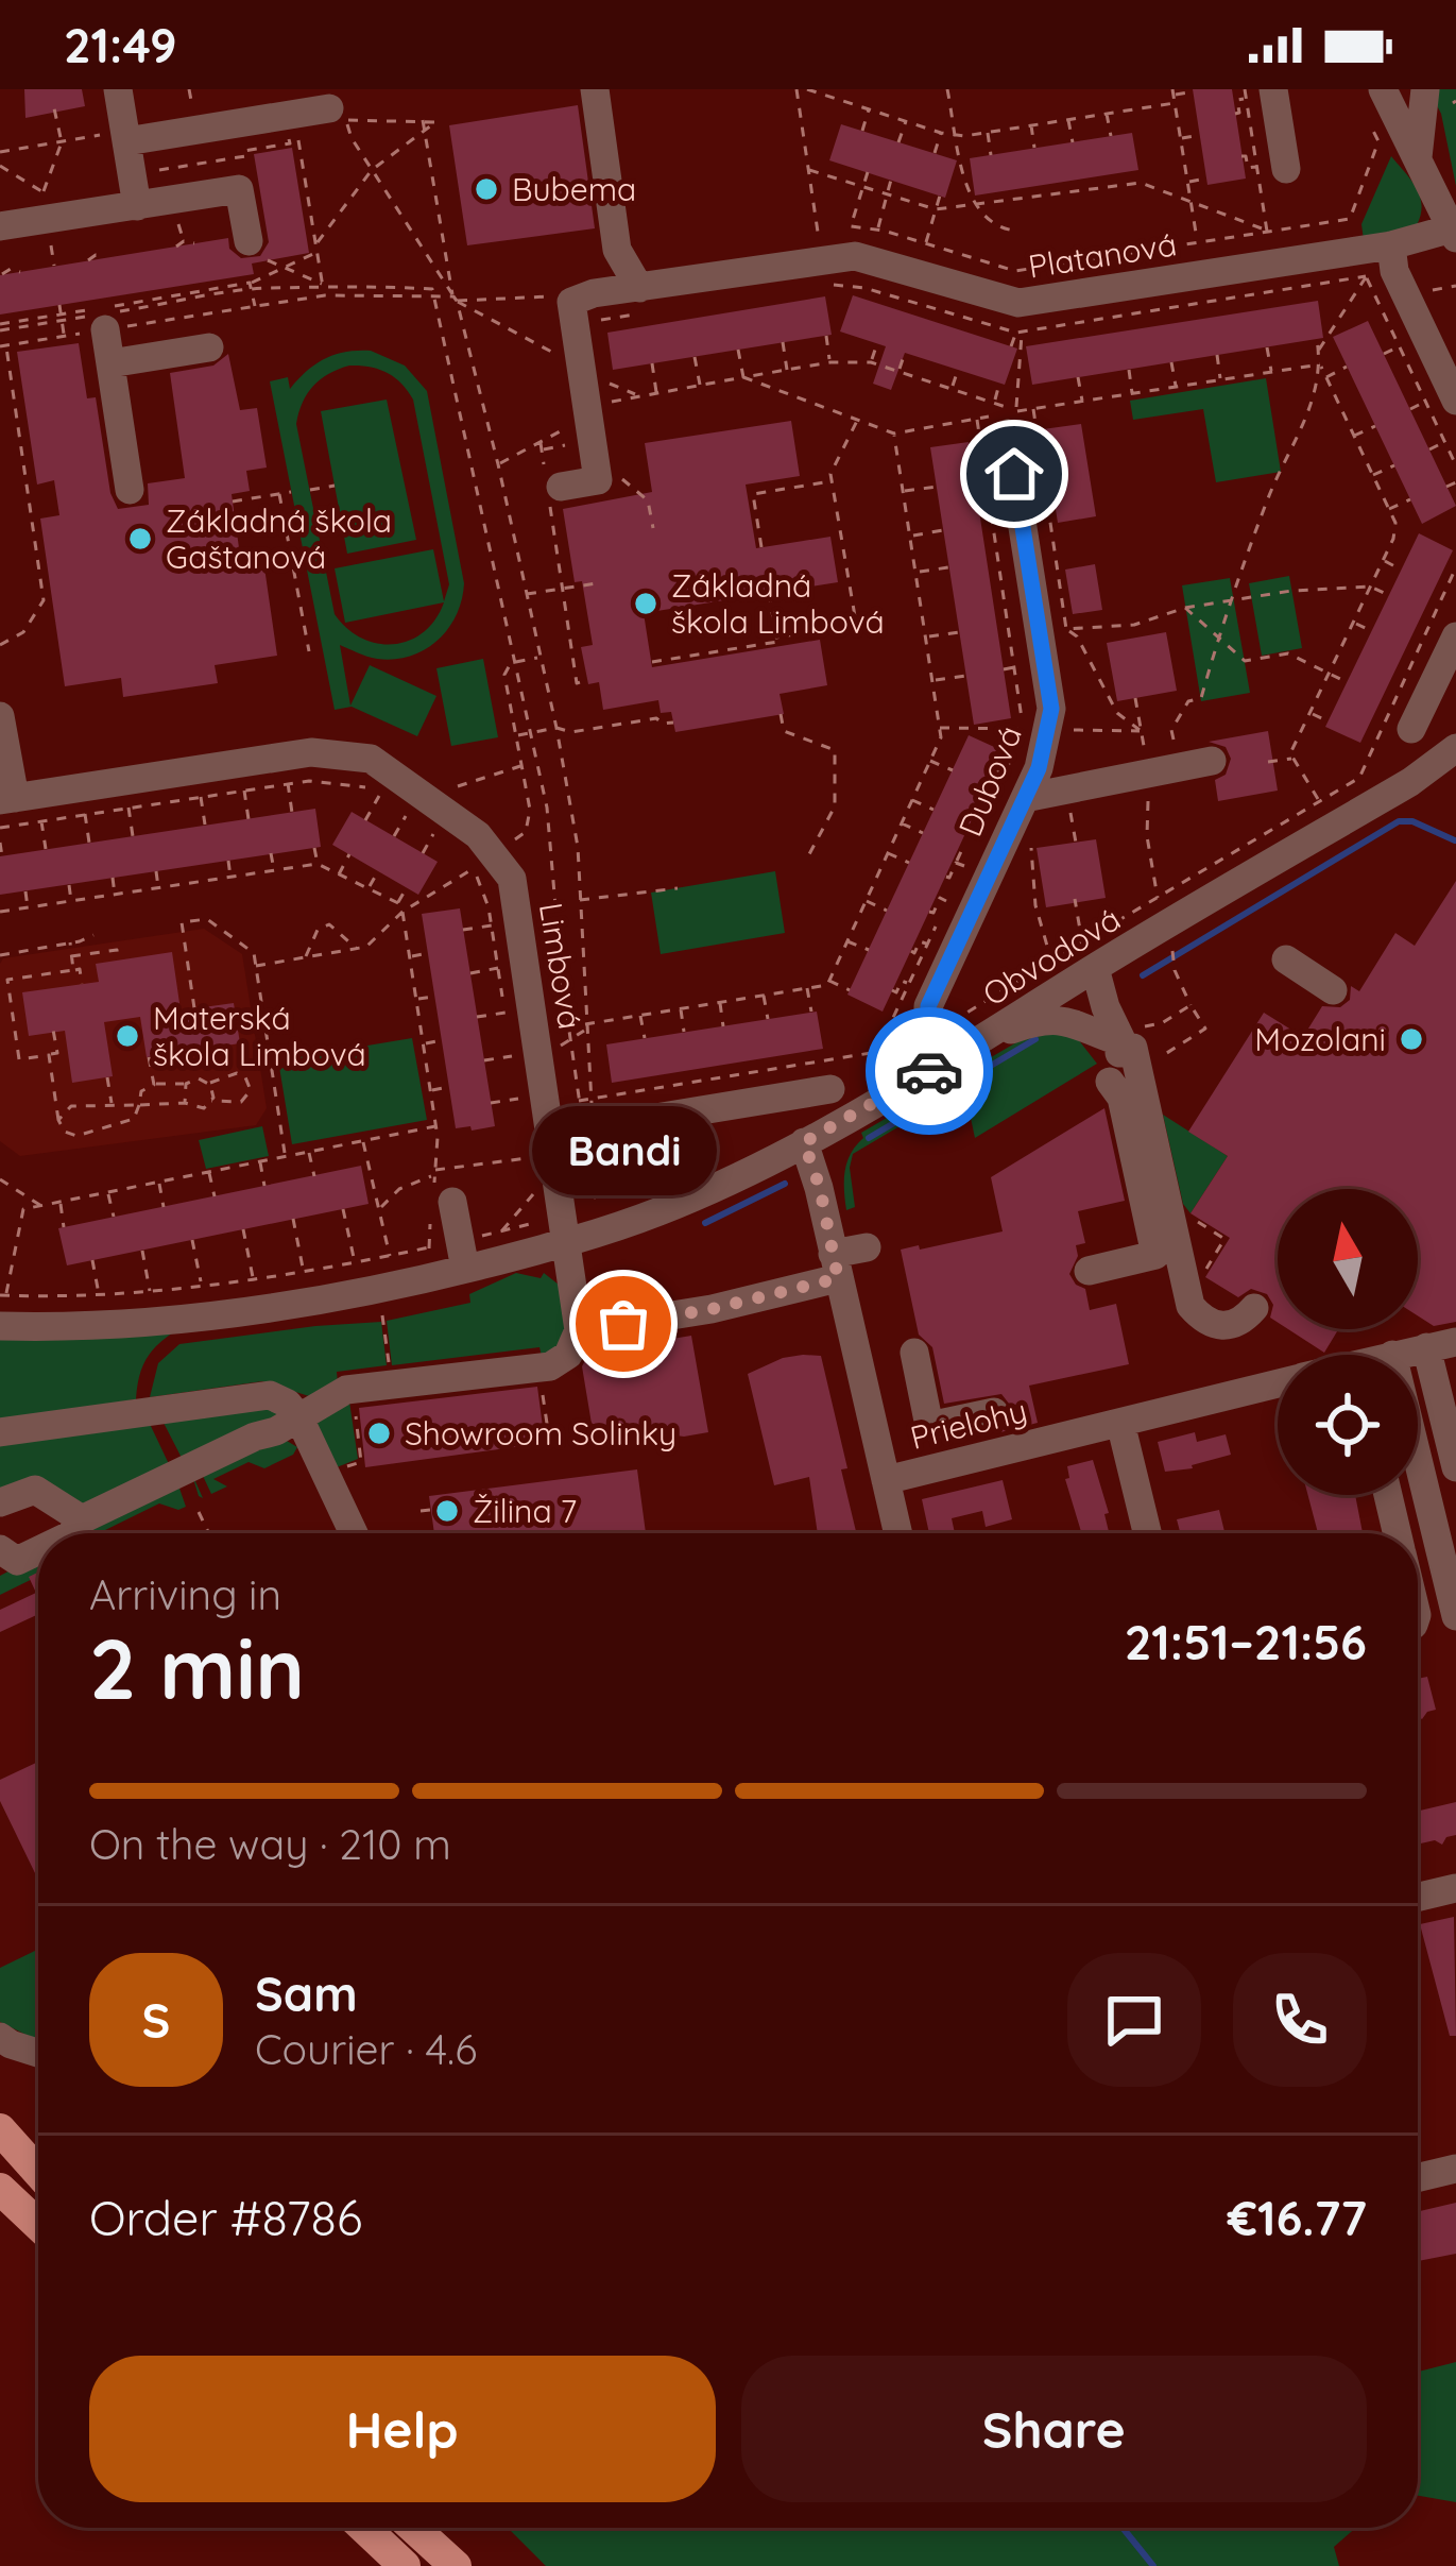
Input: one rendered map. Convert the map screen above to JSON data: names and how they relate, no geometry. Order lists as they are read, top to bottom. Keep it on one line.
{"streets":{"street":["Platanová","Dubová","Obvodová","Limbová","Prielohy"]},"crossings":[["Dubová","Obvodová"],["Obvodová","Limbová"],["Obvodová","Prielohy"]],"places":["Bubema","Základná škola Gaštanová","Základná škola Limbová","Materská škola Limbová","Mozolani","Bandi","Showroom Solinky","Žilina 7"],"north":"top","page":{"status":"21:49","bubble":"Bandi","heading":["2 min","Arriving in","21:51–21:56"],"panel":["Sam","Courier · 4.6","Order #8786","€16.77"],"bar":"On the way · 210 m","round":"S","buttons":["Help","Share"]}}
